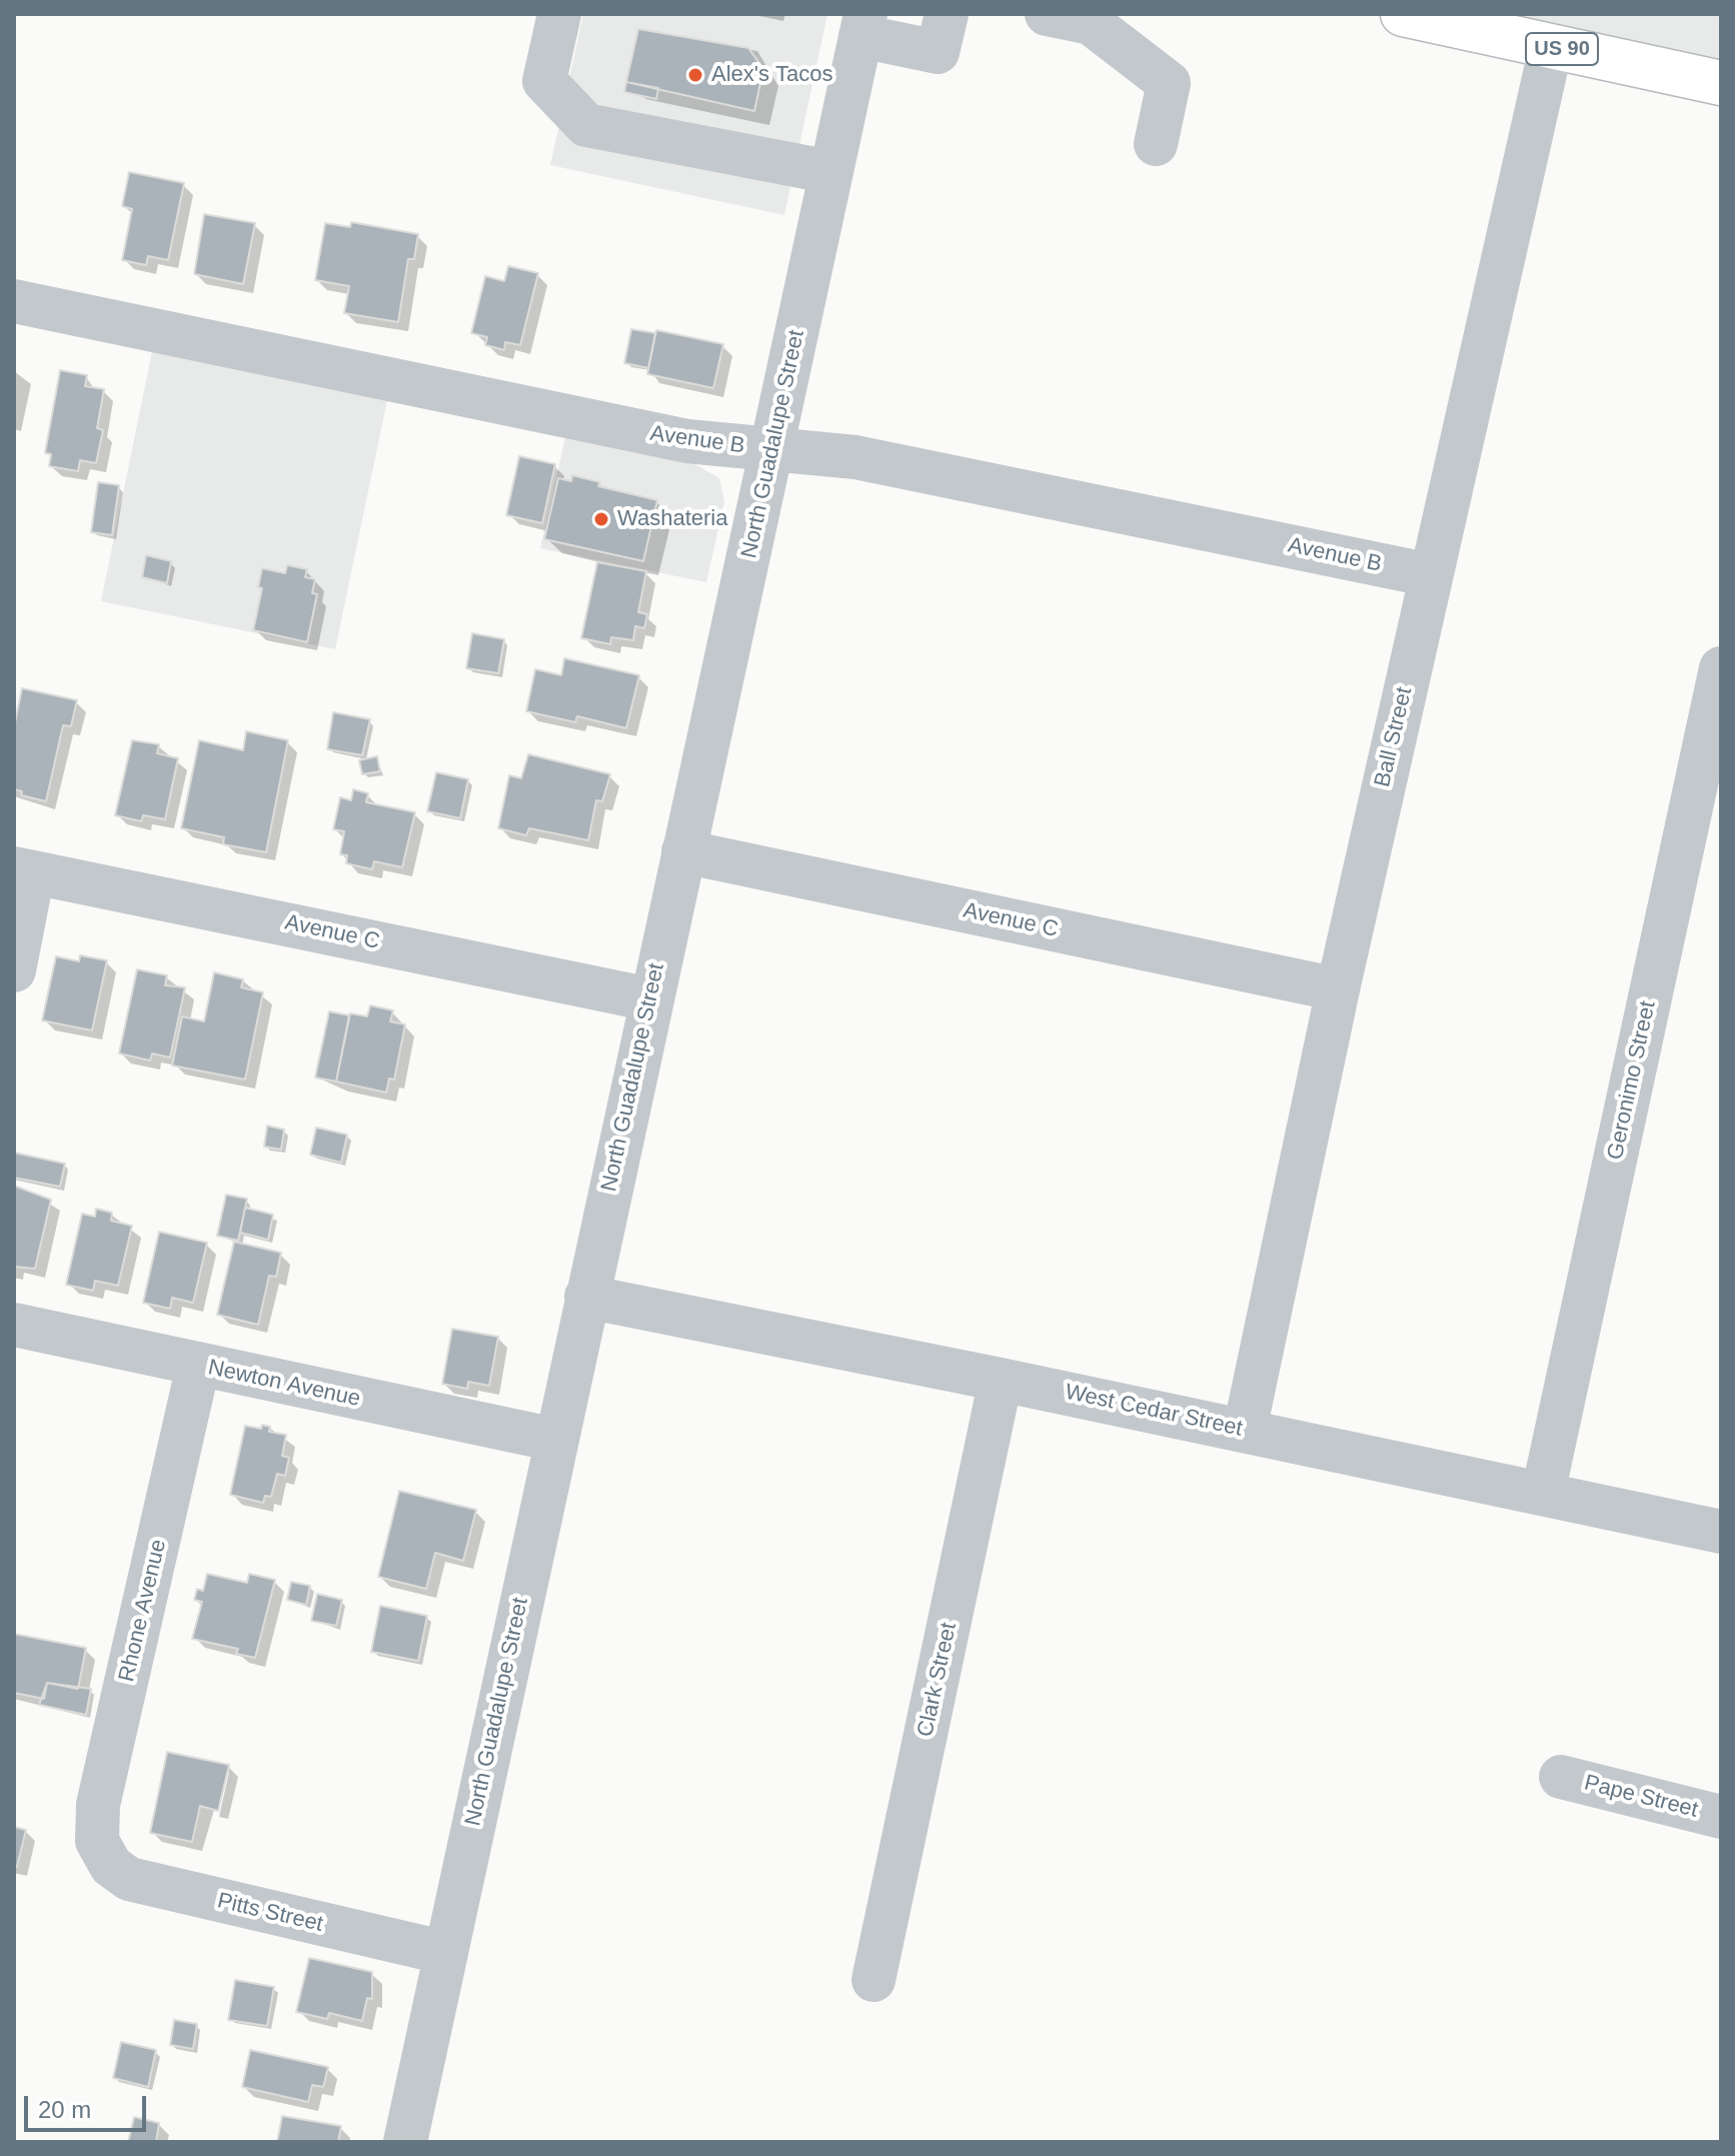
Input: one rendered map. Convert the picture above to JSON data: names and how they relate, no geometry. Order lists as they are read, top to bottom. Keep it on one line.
{"streets":{"main road":["US 90"],"street":["Avenue B","North Guadalupe Street","Ball Street","Avenue C","Geronimo Street","Newton Avenue","West Cedar Street","Rhone Avenue","Clark Street","Pape Street","Pitts Street"]},"crossings":[["US 90","Ball Street"],["Avenue B","North Guadalupe Street"],["Avenue B","Ball Street"],["North Guadalupe Street","Avenue C"],["North Guadalupe Street","Newton Avenue"],["North Guadalupe Street","West Cedar Street"],["North Guadalupe Street","Pitts Street"],["Ball Street","Avenue C"],["Ball Street","West Cedar Street"],["Geronimo Street","West Cedar Street"],["Newton Avenue","Rhone Avenue"],["West Cedar Street","Clark Street"],["Rhone Avenue","Pitts Street"]],"places":["Alex's Tacos","Washateria"],"scale_bar":"20 m"}
